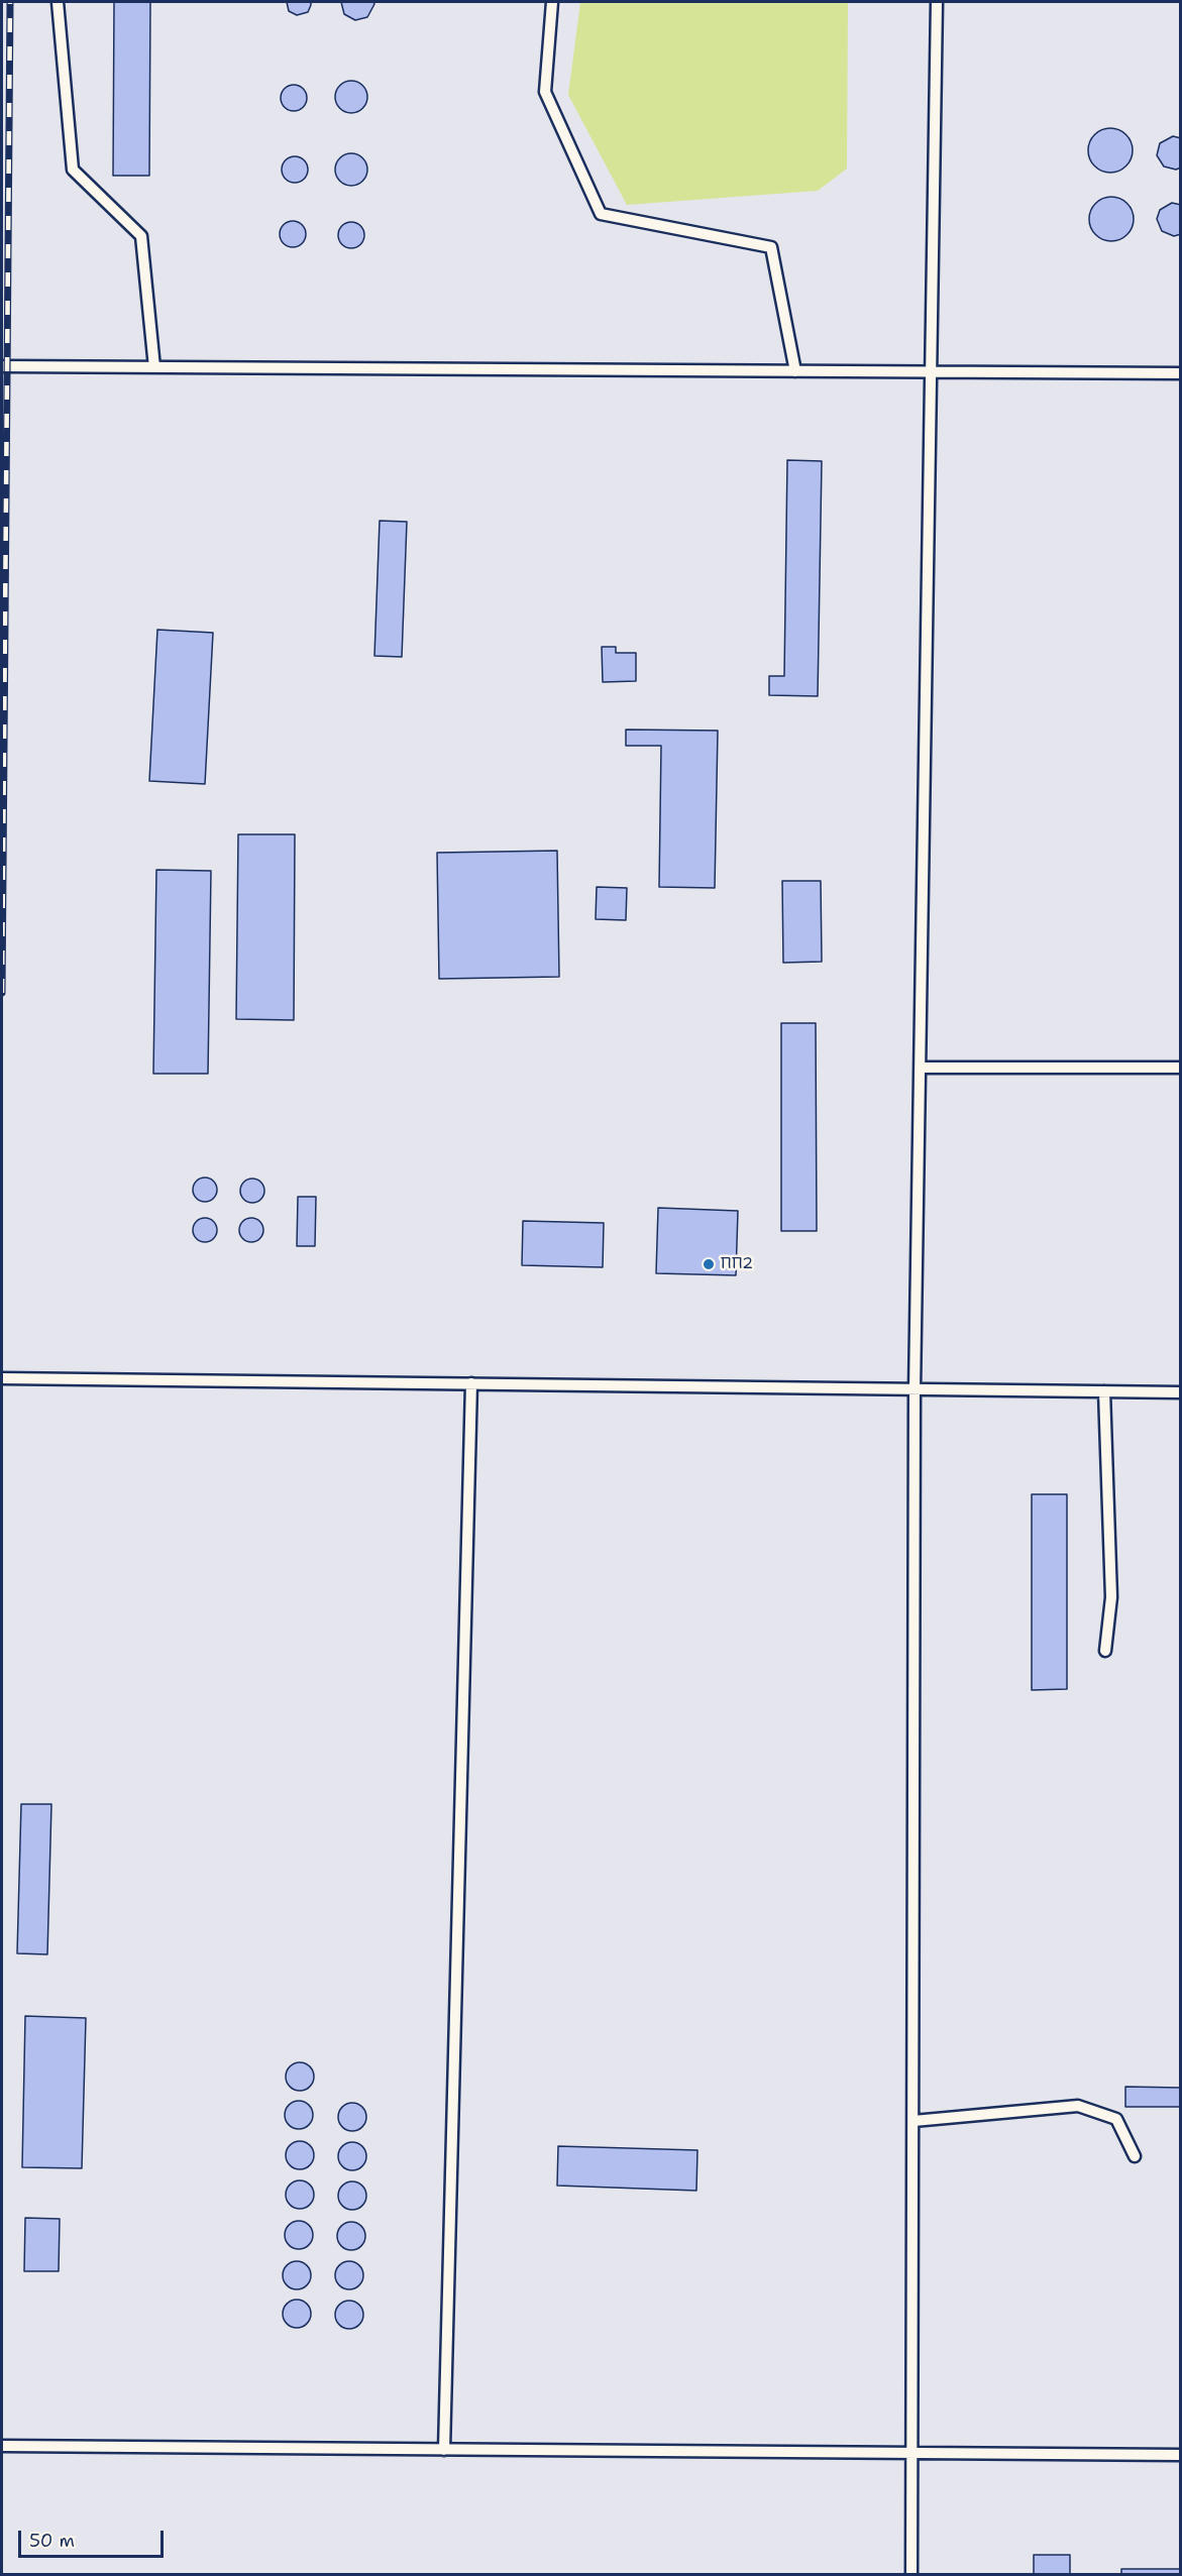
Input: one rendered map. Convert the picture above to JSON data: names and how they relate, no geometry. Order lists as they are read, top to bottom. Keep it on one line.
{"places":["ПП2"],"scale_bar":"50 m"}
